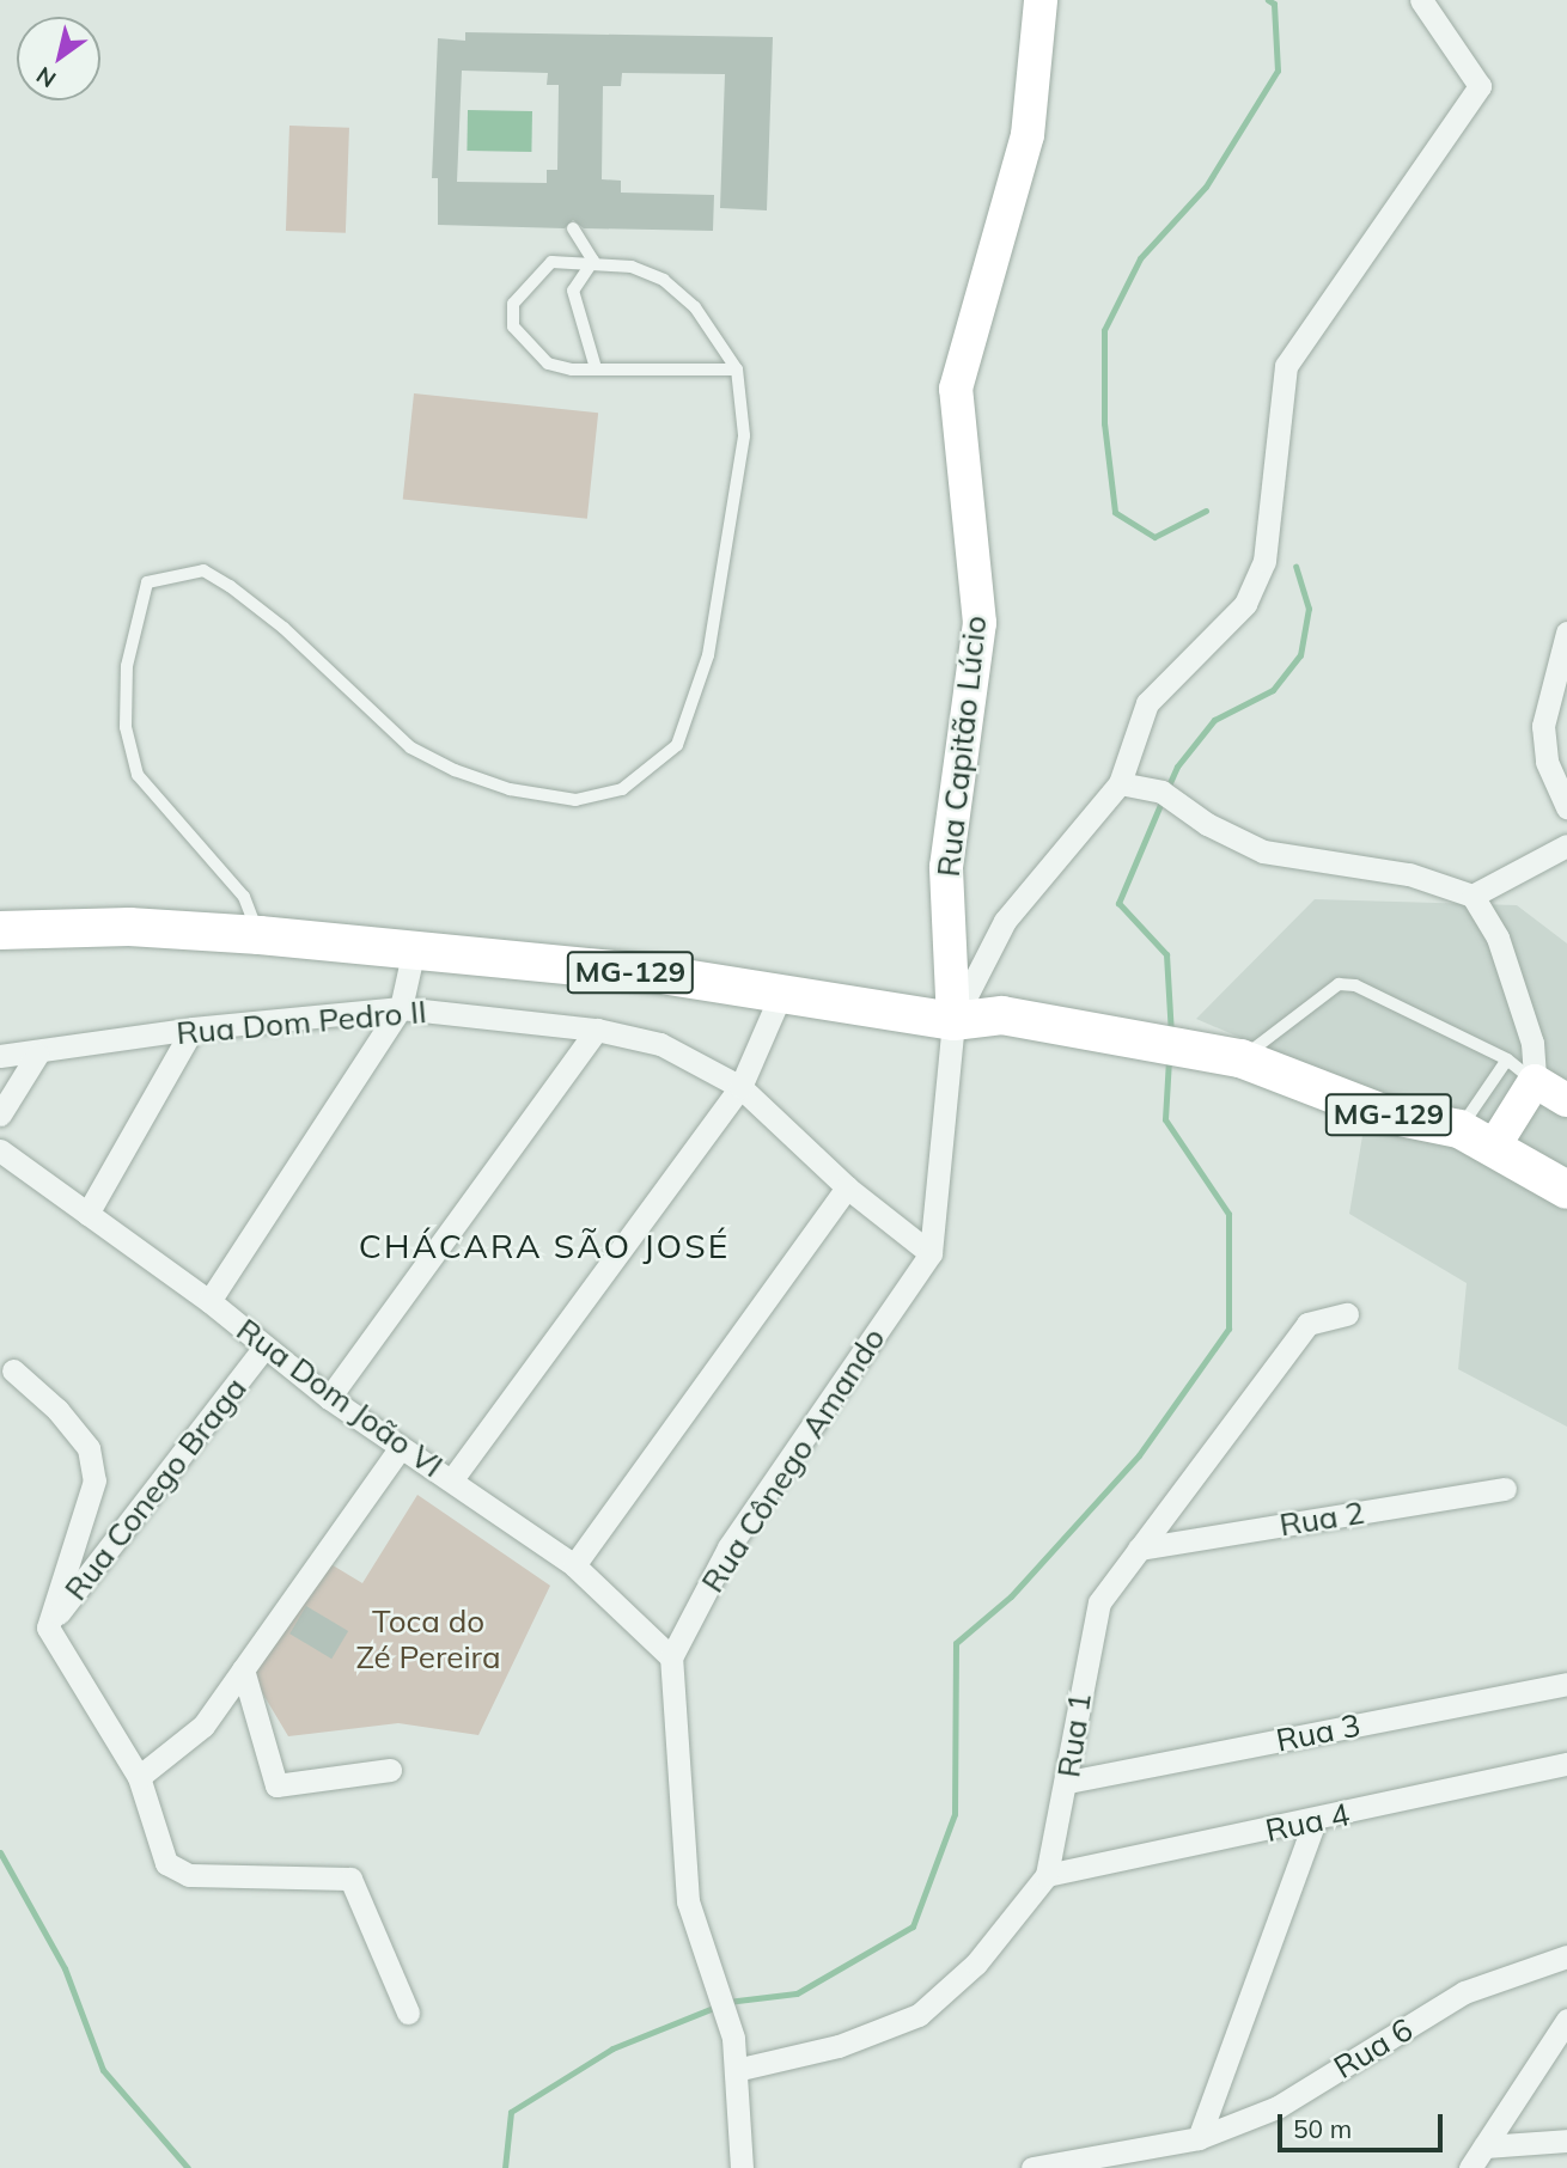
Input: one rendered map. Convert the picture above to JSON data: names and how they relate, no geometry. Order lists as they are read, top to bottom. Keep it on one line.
{"streets":{"main road":["MG-129"],"street":["Rua Capitão Lúcio","Rua Dom Pedro II","Rua Dom João VI","Rua Cônego Amando","Rua Conego Braga","Rua 2","Rua 3","Rua 1","Rua 4","Rua 6"]},"crossings":[["Rua Capitão Lúcio","MG-129"],["Rua Capitão Lúcio","Rua Dom Pedro II"],["Rua Capitão Lúcio","Rua Cônego Amando"],["Rua Dom Pedro II","Rua Cônego Amando"],["Rua Dom João VI","Rua Cônego Amando"],["Rua Dom João VI","Rua Conego Braga"],["Rua 2","Rua 1"],["Rua 3","Rua 1"],["Rua 1","Rua 4"]],"districts":["CHÁCARA SÃO JOSÉ"],"parks":["Toca do Zé Pereira"],"scale_bar":"50 m","north":"bottom left"}
